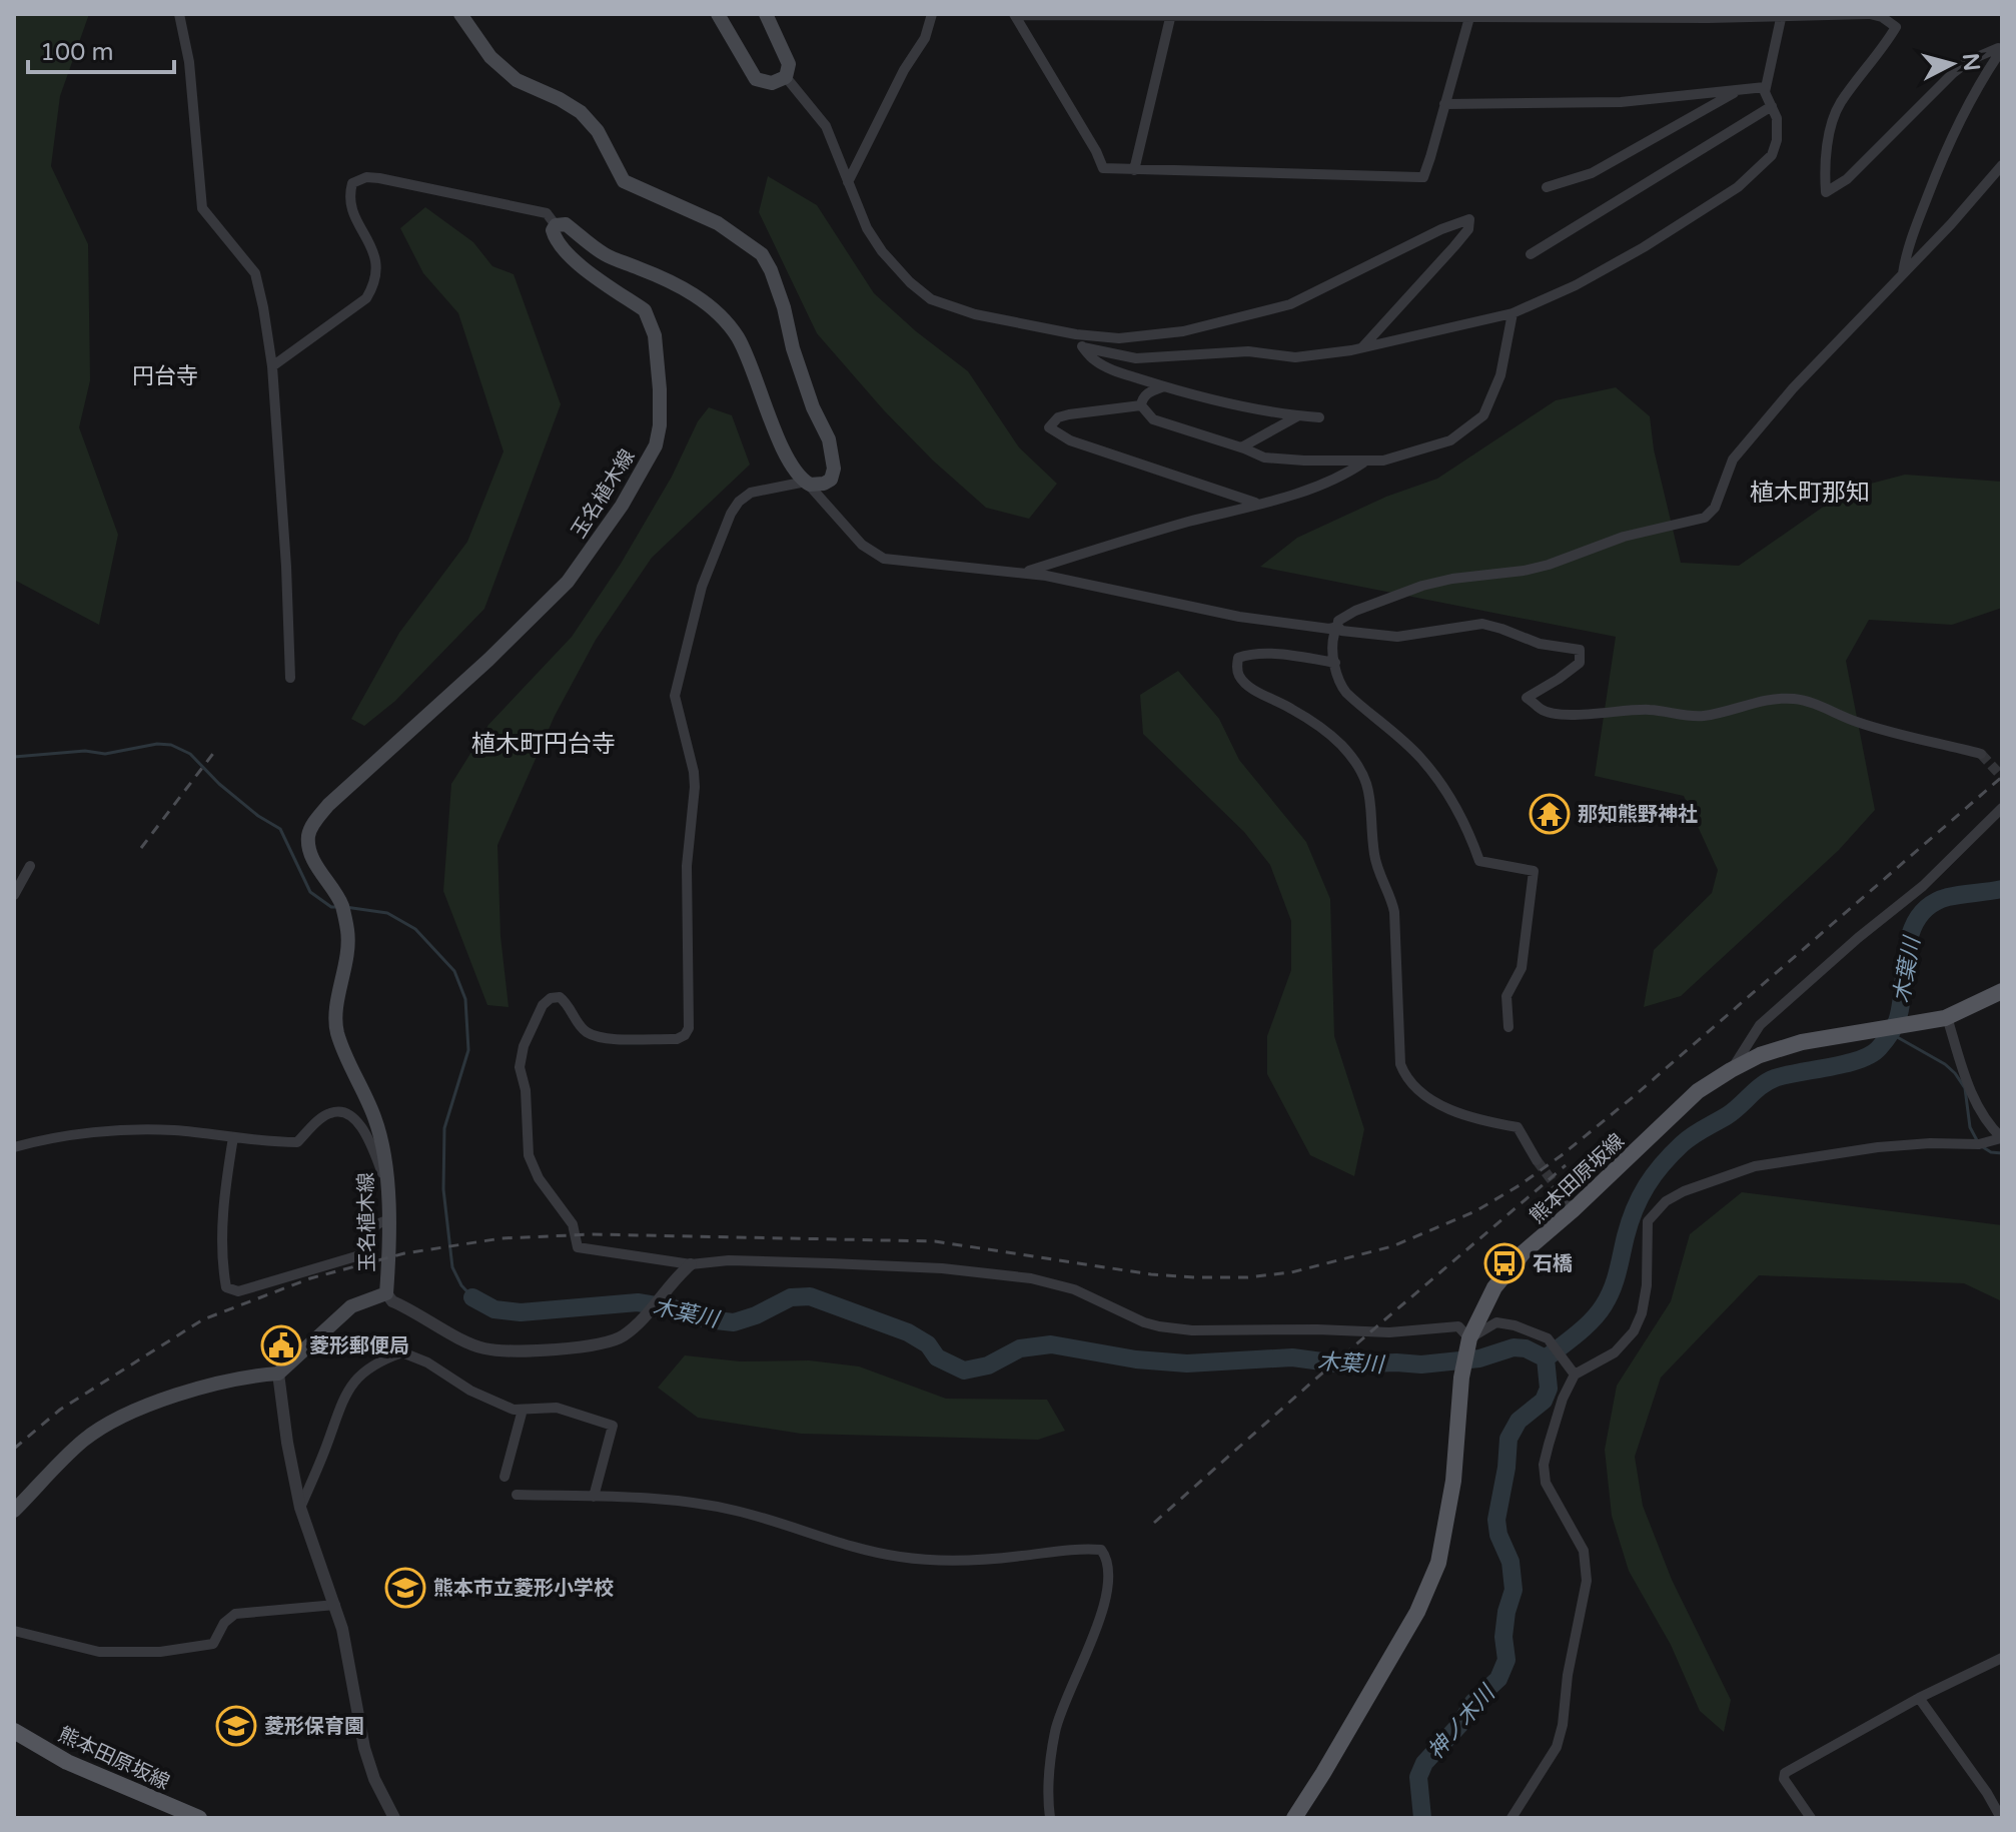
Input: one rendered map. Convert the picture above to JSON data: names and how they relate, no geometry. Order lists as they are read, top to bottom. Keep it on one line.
{"streets":{"main road":["玉名植木線","熊本田原坂線"]},"districts":["円台寺","植木町那知","植木町円台寺"],"water":["木葉川","神ノ木川"],"places":{"temple":["那知熊野神社"],"bus stop":["石橋"],"public building":["菱形郵便局"],"school or university":["熊本市立菱形小学校","菱形保育園"]},"scale_bar":"100 m","north":"right"}
